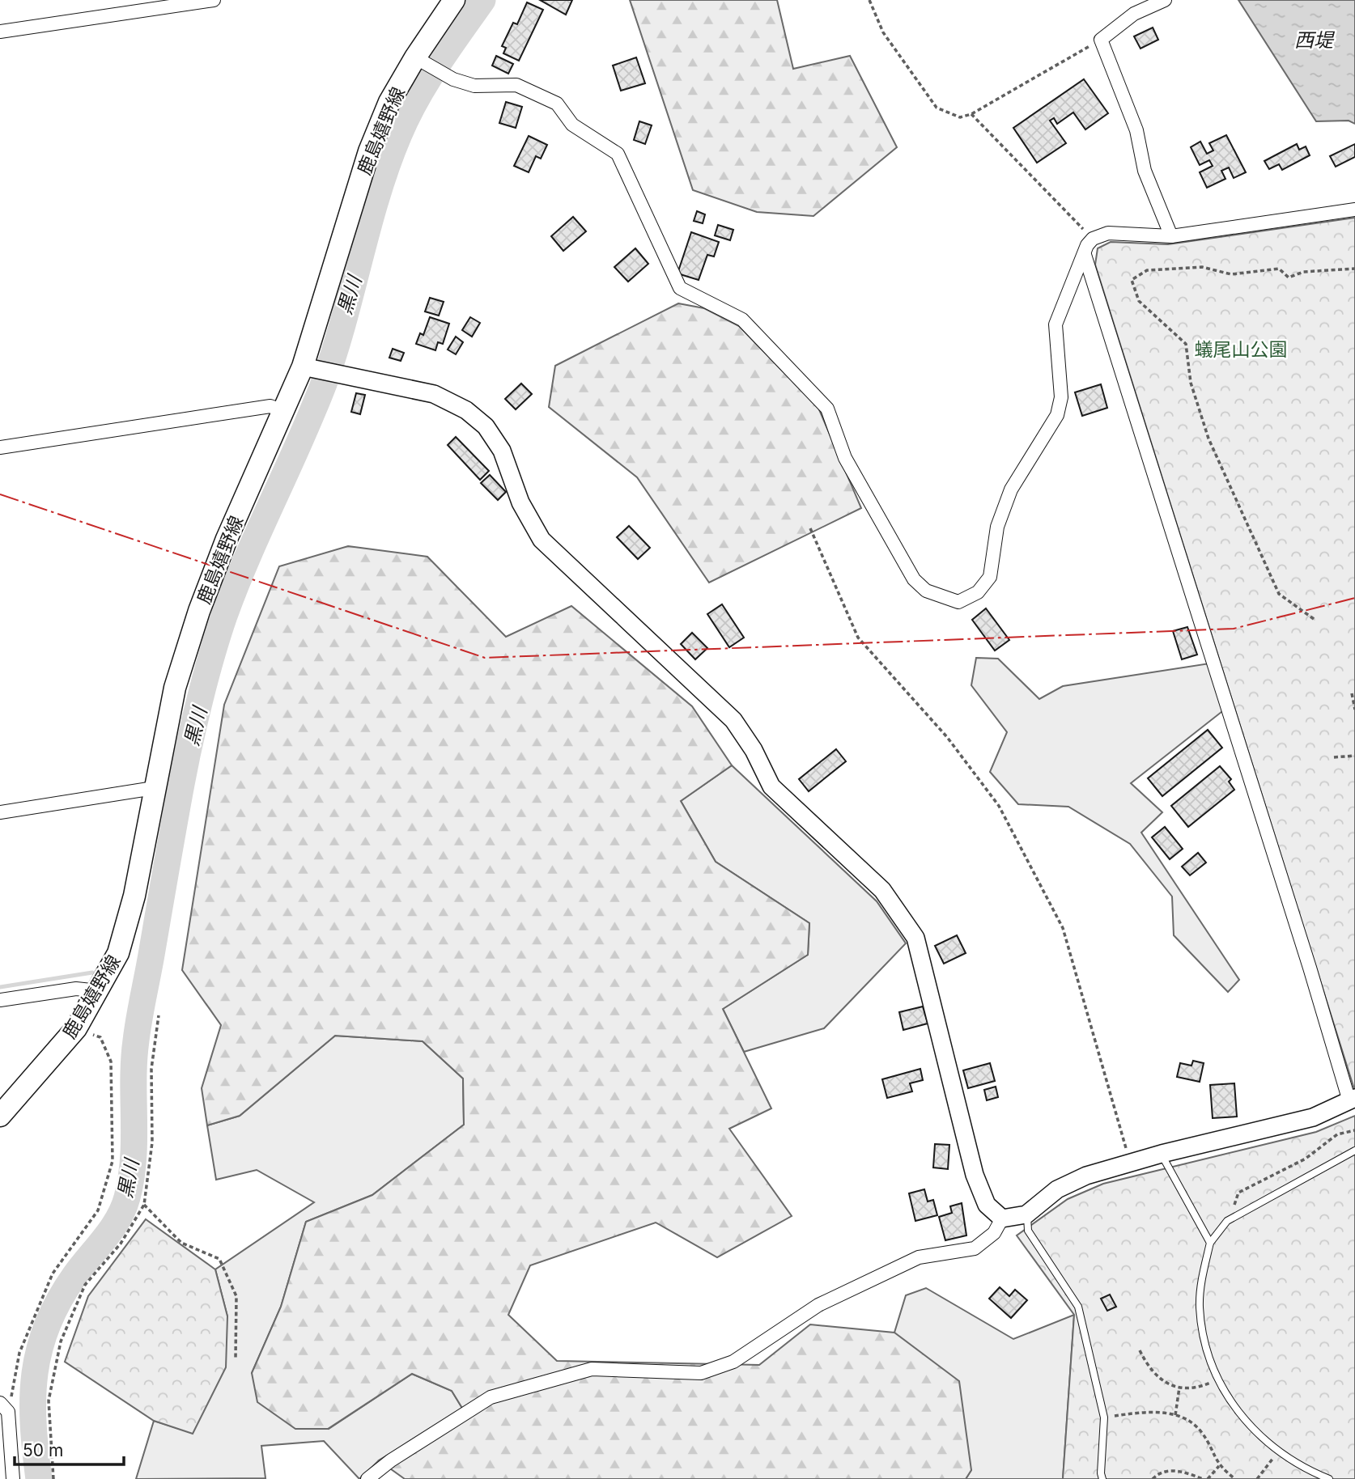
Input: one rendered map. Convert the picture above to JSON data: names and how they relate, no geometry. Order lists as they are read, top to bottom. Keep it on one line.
{"streets":{"main road":["鹿島嬉野線"]},"water":["西堤","黒川"],"parks":["蟻尾山公園"],"scale_bar":"50 m"}
